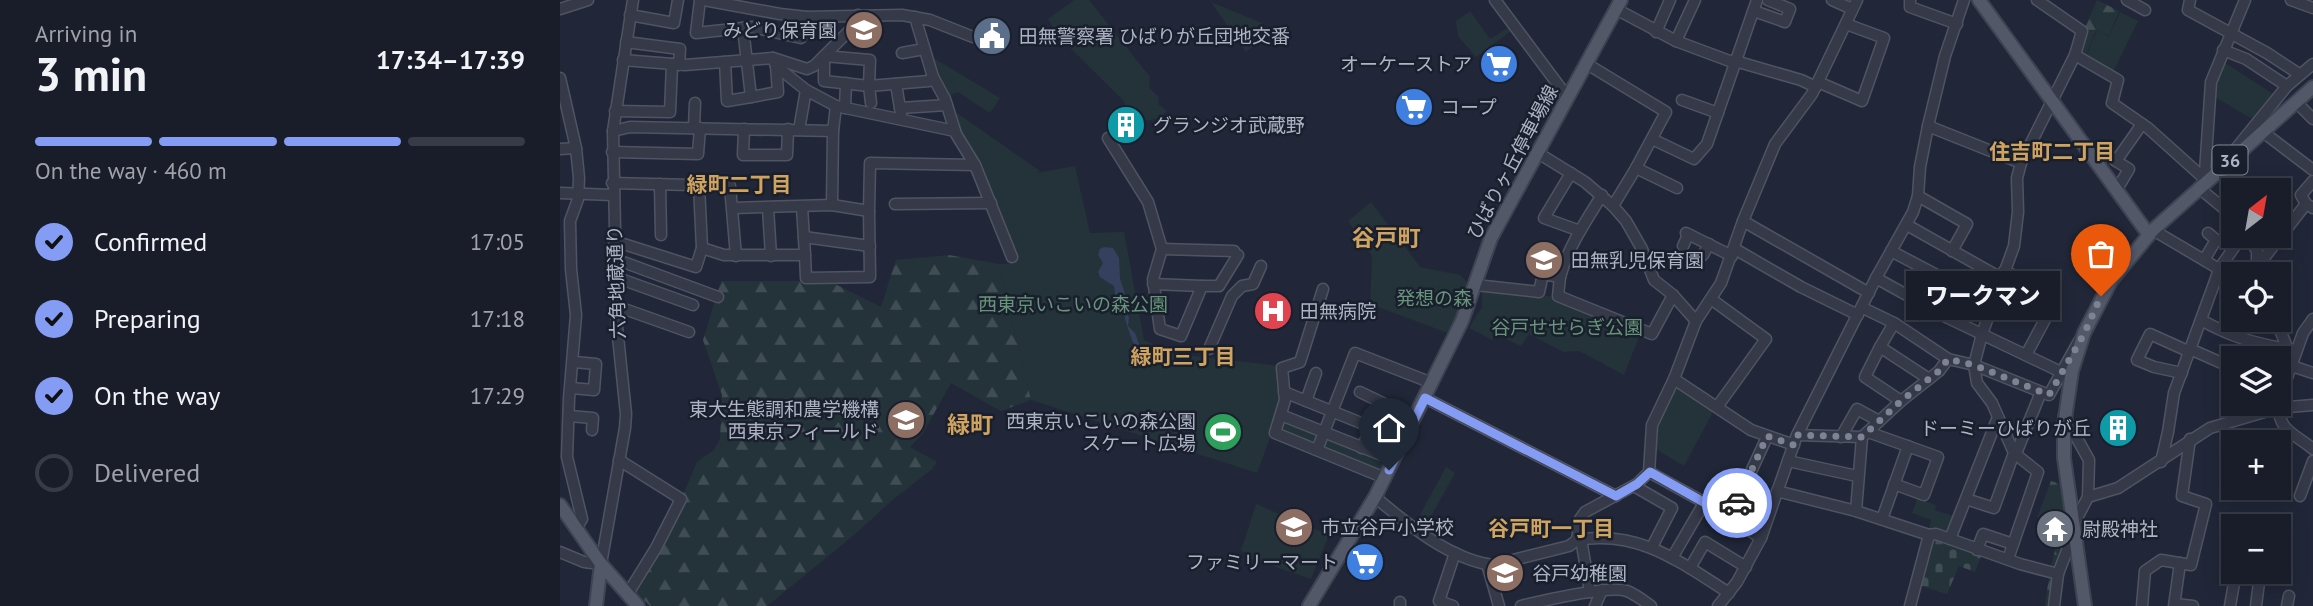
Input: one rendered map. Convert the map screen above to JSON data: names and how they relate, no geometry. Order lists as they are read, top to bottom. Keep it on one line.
{"streets":{"main road":["36","ひばりヶ丘停車場線"],"street":["六角地蔵通り"]},"districts":["住吉町二丁目","緑町二丁目","谷戸町","緑町三丁目","緑町","谷戸町一丁目"],"parks":["発想の森","西東京いこいの森公園","谷戸せせらぎ公園"],"places":{"school or university":["みどり保育園","田無乳児保育園","東大生態調和農学機構 西東京フィールド","市立谷戸小学校","谷戸幼稚園"],"public building":["田無警察署 ひばりが丘団地交番"],"supermarket":["オーケーストア","コープ","ファミリーマート"],"building":["グランジオ武蔵野","ドーミーひばりが丘"],"other":["ワークマン"],"hospital":["田無病院"],"sports":["西東京いこいの森公園 スケート広場"],"temple":["尉殿神社"]},"north":"top right","page":{"heading":["3 min","Arriving in","17:34–17:39"],"bar":"On the way · 460 m","map_buttons":["+","−"],"list":[["Confirmed","17:05"],["Preparing","17:18"],["On the way","17:29"],"Delivered"],"bubble":"ワークマン"}}
